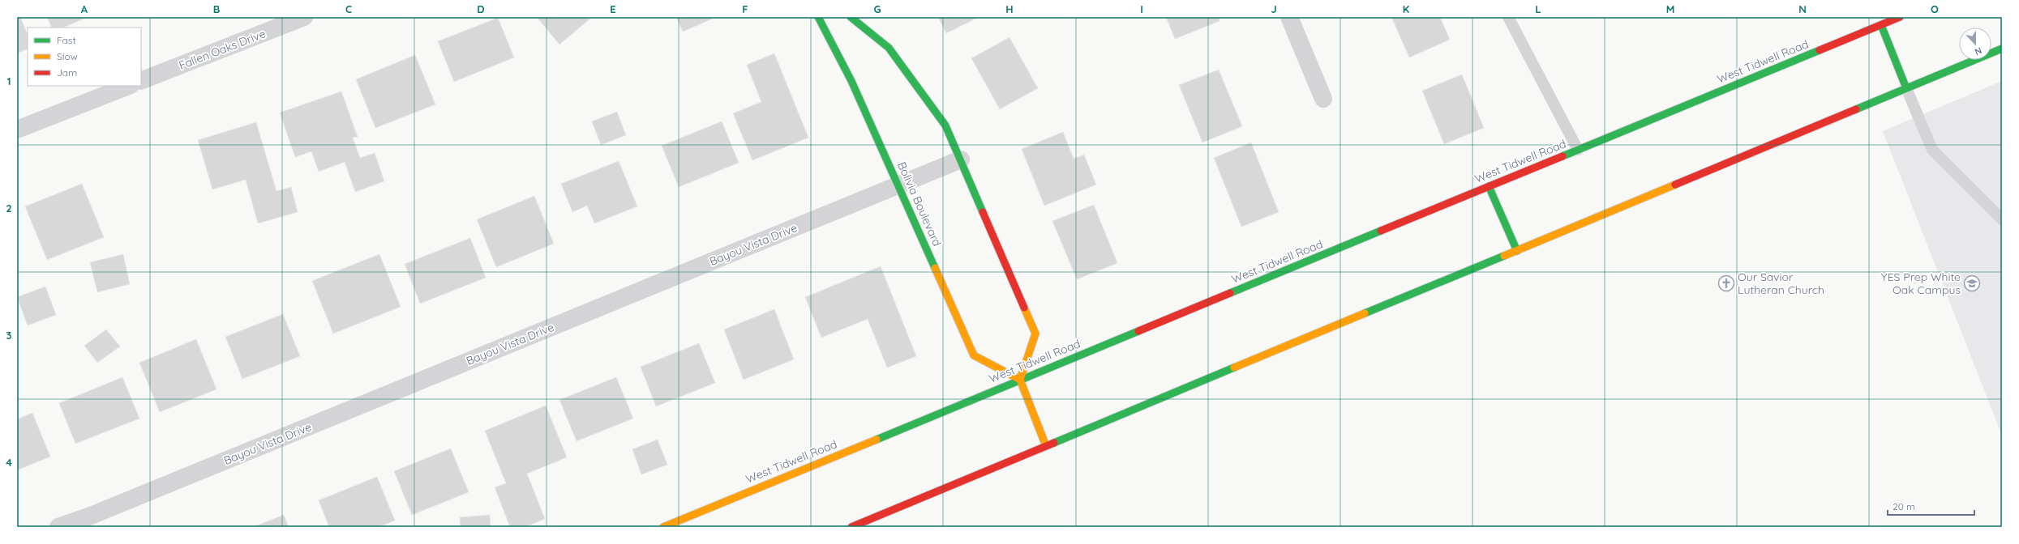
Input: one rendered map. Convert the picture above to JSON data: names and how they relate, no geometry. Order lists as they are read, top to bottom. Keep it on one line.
{"streets":{"main road":["West Tidwell Road","Bolivia Boulevard"],"street":["Fallen Oaks Drive","Bayou Vista Drive"]},"crossings":[["West Tidwell Road","Bolivia Boulevard"],["Bolivia Boulevard","Bayou Vista Drive"]],"places":{"church":["Our Savior Lutheran Church"],"school or university":["YES Prep White Oak Campus"]},"legend":["Fast","Slow","Jam"],"scale_bar":"20 m","north":"bottom","grid":{"columns":["A","B","C","D","E","F","G","H","I","J","K","L","M","N","O"],"rows":["1","2","3","4"]}}
